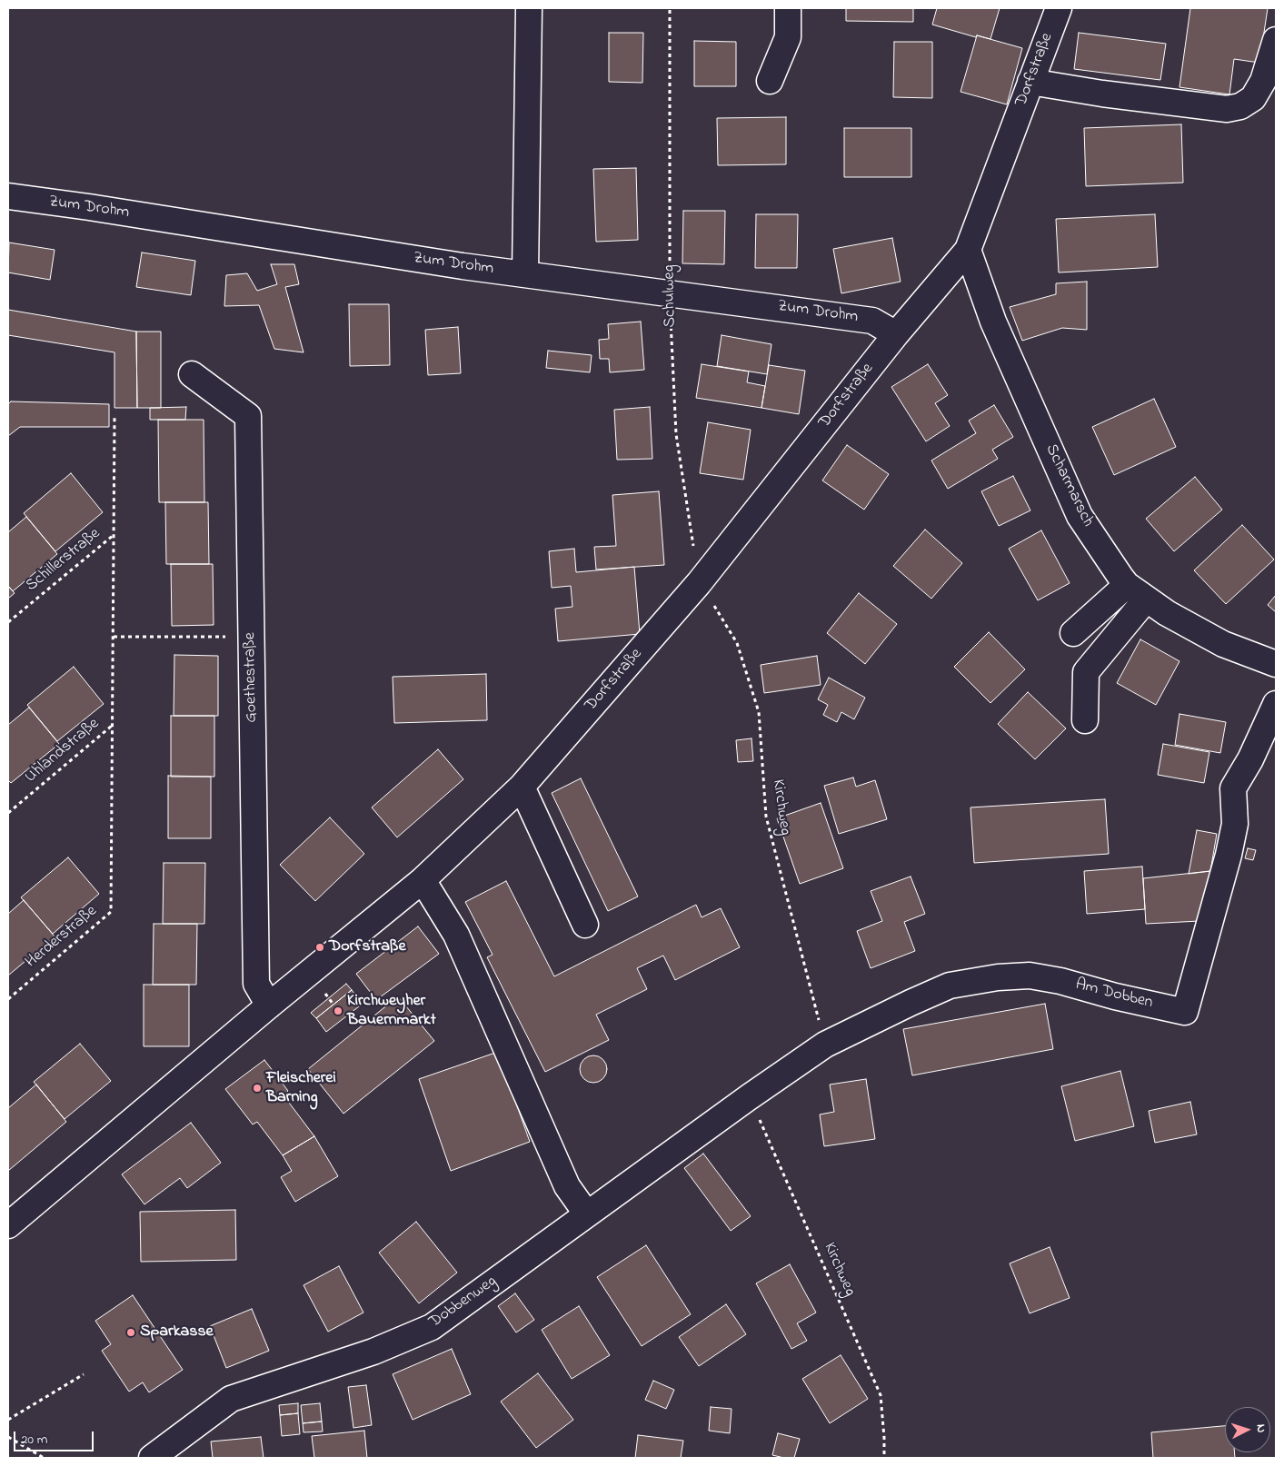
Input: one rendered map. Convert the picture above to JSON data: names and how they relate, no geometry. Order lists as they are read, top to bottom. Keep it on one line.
{"streets":{"street":["Dorfstraße","Zum Drohm","Scharmarsch","Goethestraße","Am Dobben","Dobbenweg"],"path":["Schulweg","Schillerstraße","Uhlandstraße","Kirchweg","Herderstraße"]},"crossings":[["Dorfstraße","Zum Drohm"],["Dorfstraße","Schulweg"],["Dorfstraße","Scharmarsch"],["Dorfstraße","Goethestraße"],["Dorfstraße","Kirchweg"],["Zum Drohm","Schulweg"],["Schulweg","Kirchweg"],["Uhlandstraße","Herderstraße"],["Kirchweg","Am Dobben"],["Kirchweg","Dobbenweg"],["Am Dobben","Dobbenweg"]],"places":["Dorfstraße","Kirchweyher Bauernmarkt","Fleischerei Barning","Sparkasse"],"scale_bar":"20 m","north":"right"}
